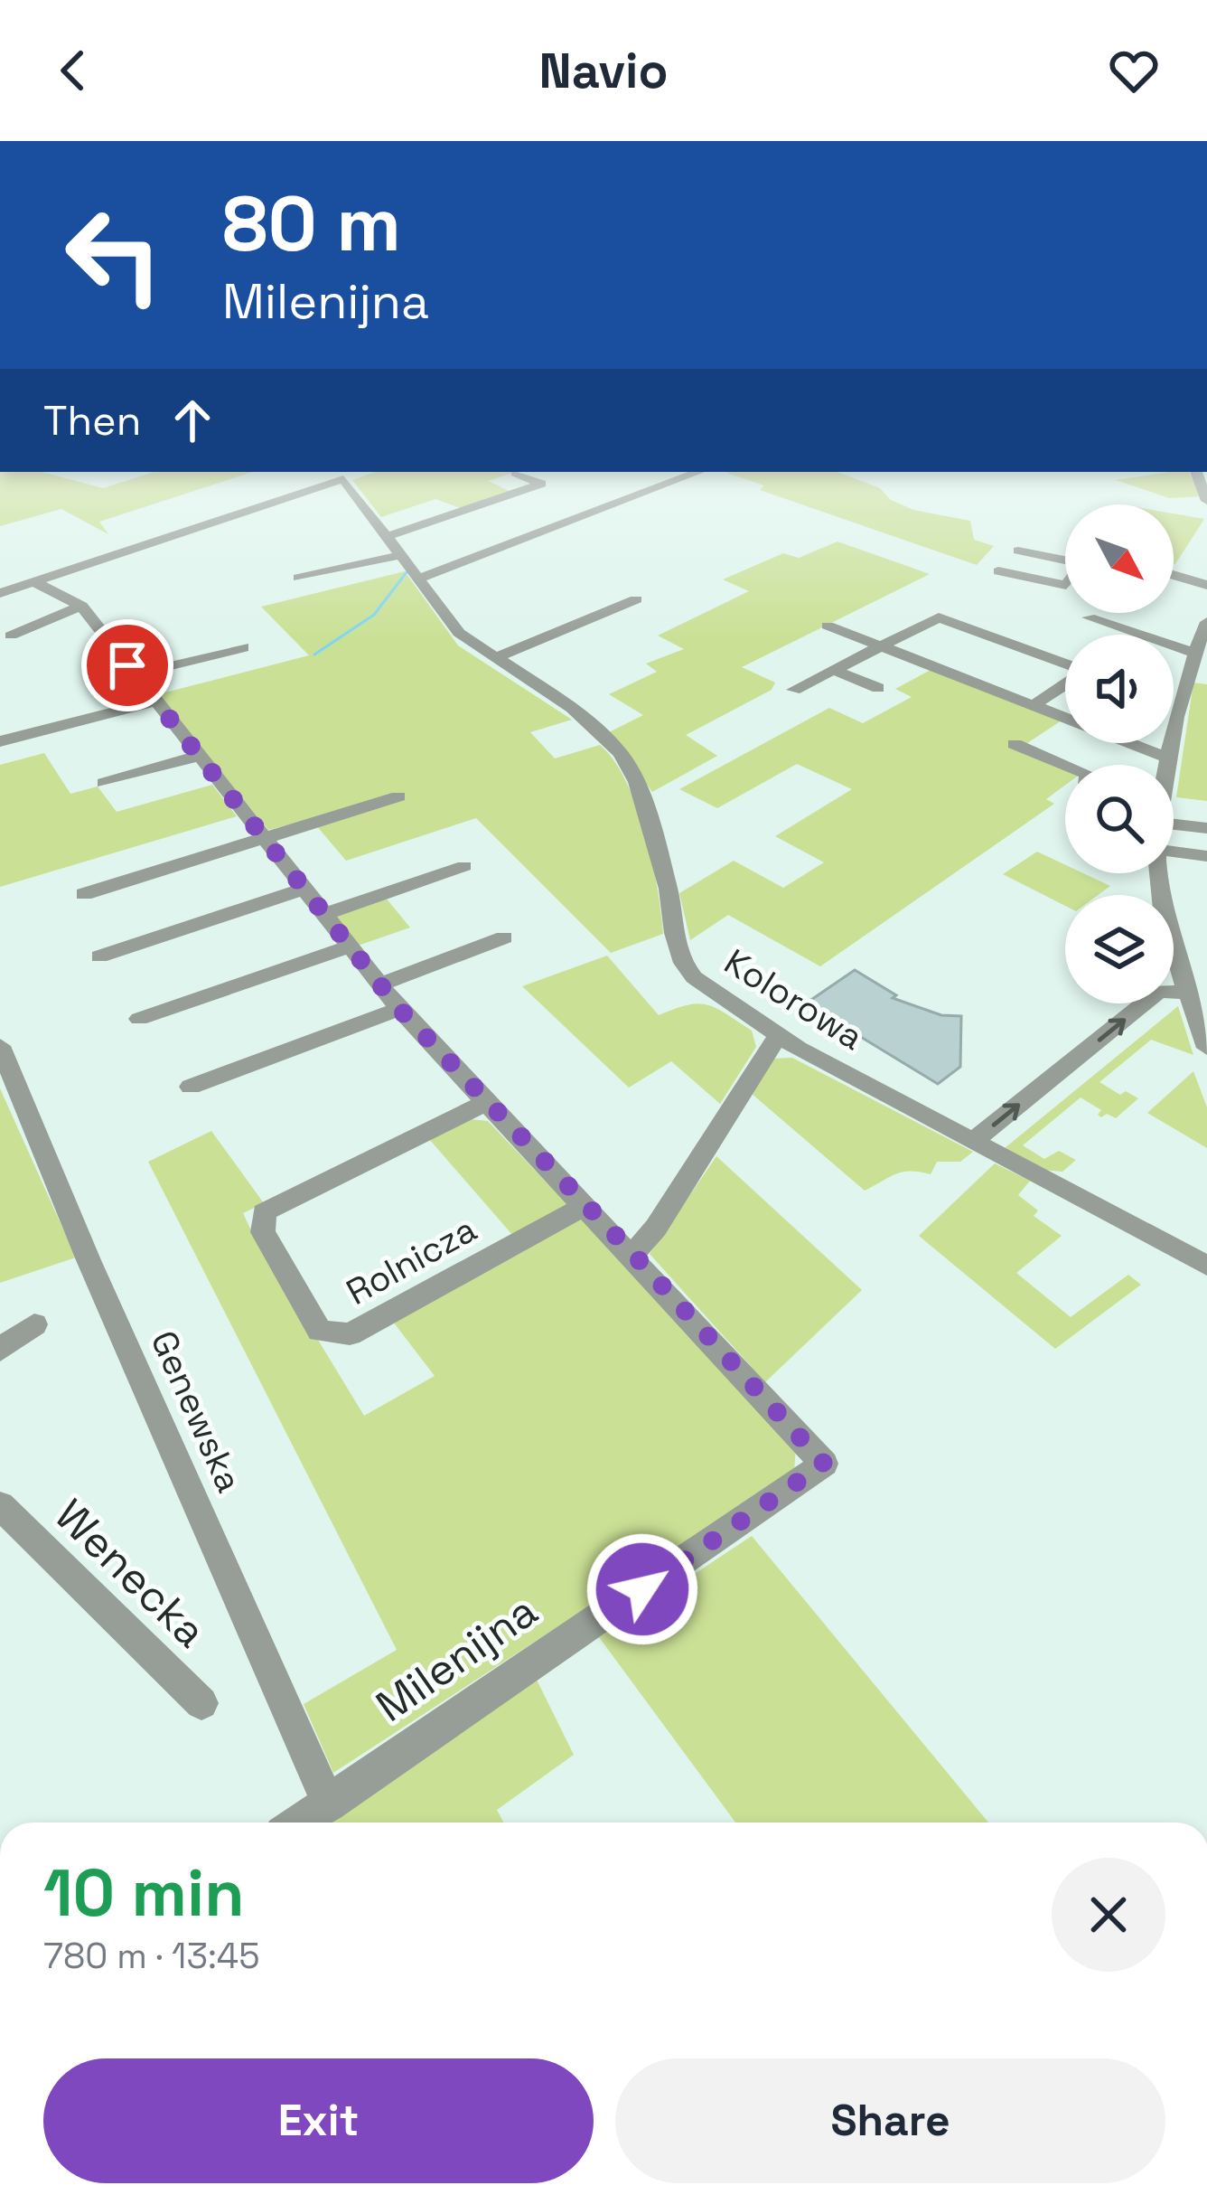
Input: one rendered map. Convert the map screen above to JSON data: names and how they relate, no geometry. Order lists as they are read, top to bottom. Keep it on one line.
{"streets":{"street":["Kolorowa","Rolnicza","Genewska","Wenecka","Milenijna"]},"crossings":[["Genewska","Milenijna"]],"north":"bottom right","page":{"header":"Navio","turn":["80 m","Milenijna"],"then":"Then","heading":["10 min","780 m · 13:45"],"buttons":["Exit","Share"]}}
